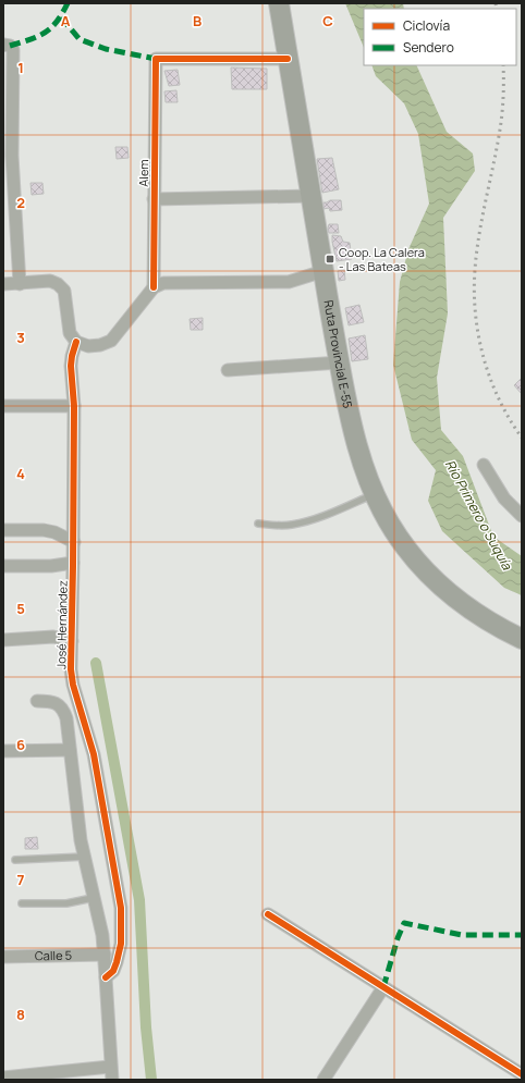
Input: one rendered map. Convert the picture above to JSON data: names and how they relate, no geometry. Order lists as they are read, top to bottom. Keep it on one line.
{"streets":{"main road":["Ruta Provincial E-55"],"street":["Alem","José Hernández","Calle 5"]},"crossings":[["Alem","Ruta Provincial E-55"]],"water":["Río Primero o Suquía"],"places":{"transit":["Coop. La Calera - Las Bateas"]},"legend":["Ciclovía","Sendero"],"grid":{"columns":["A","B","C"],"rows":["1","2","3","4","5","6","7","8"]}}
